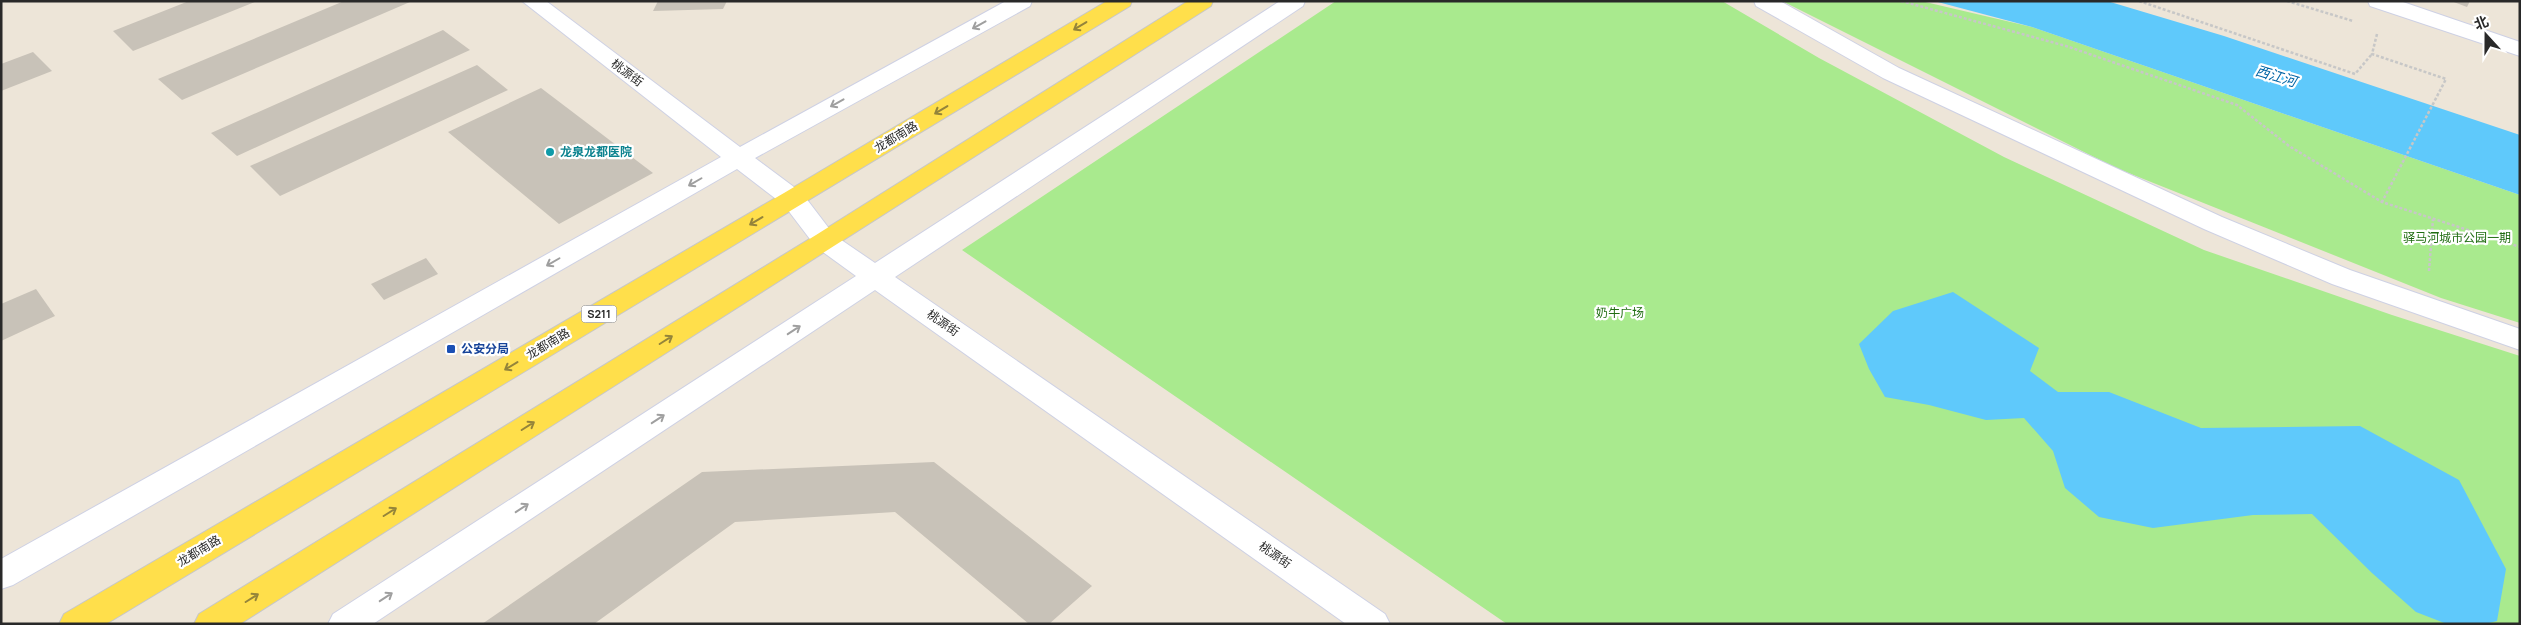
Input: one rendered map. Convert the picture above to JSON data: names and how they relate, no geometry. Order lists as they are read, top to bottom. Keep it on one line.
{"streets":{"main road":["龙都南路","S211"],"street":["桃源街"]},"crossings":[["桃源街","龙都南路"]],"water":["西江河"],"parks":["驿马河城市公园一期","奶牛广场"],"places":{"other":["龙泉龙都医院"],"transit":["公安分局"]},"north":"top"}
